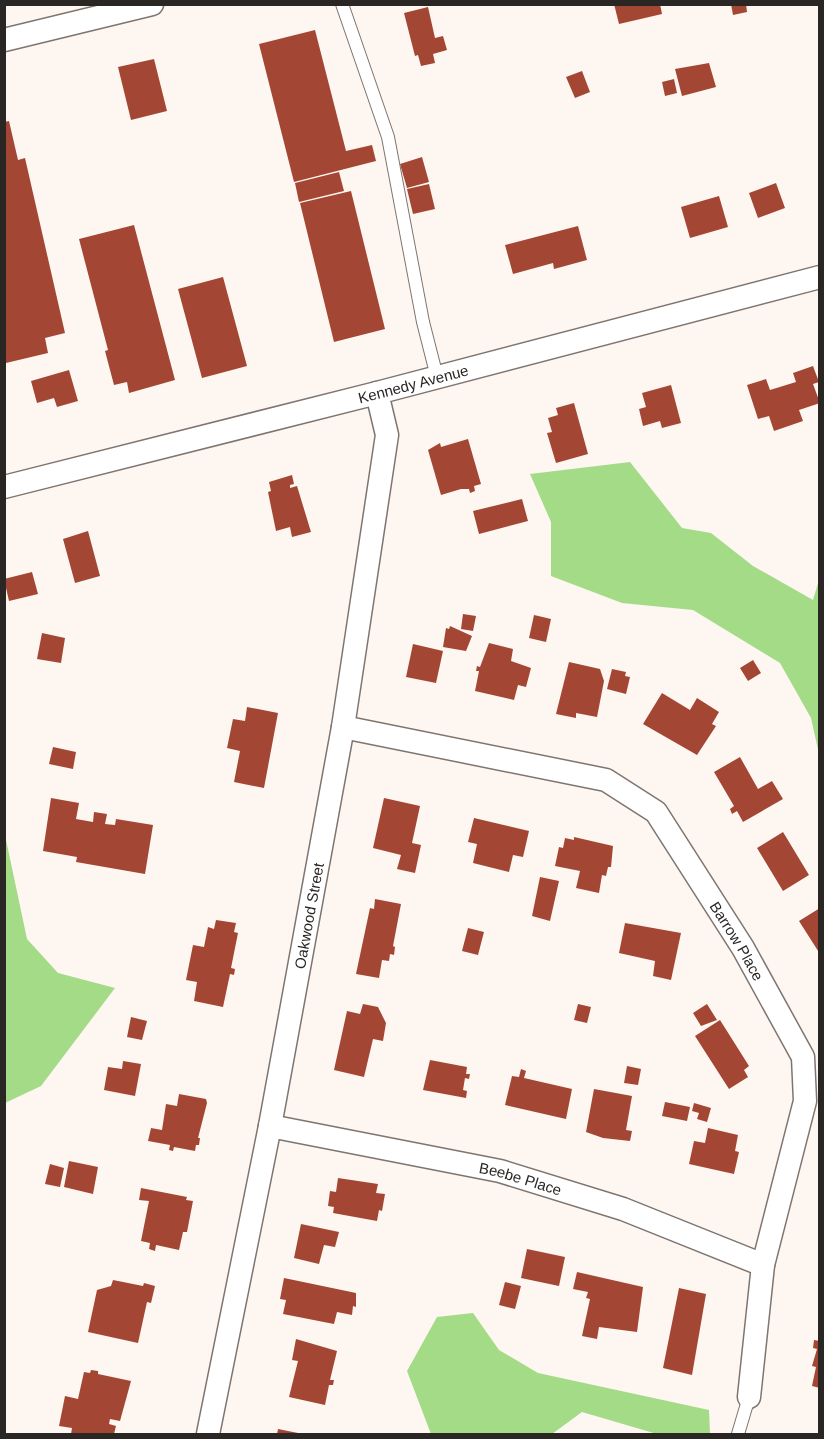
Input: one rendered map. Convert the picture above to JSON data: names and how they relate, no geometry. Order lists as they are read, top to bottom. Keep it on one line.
{"streets":{"street":["Kennedy Avenue","Oakwood Street","Barrow Place","Beebe Place"]},"crossings":[["Kennedy Avenue","Oakwood Street"],["Oakwood Street","Barrow Place"],["Oakwood Street","Beebe Place"],["Barrow Place","Beebe Place"]]}
